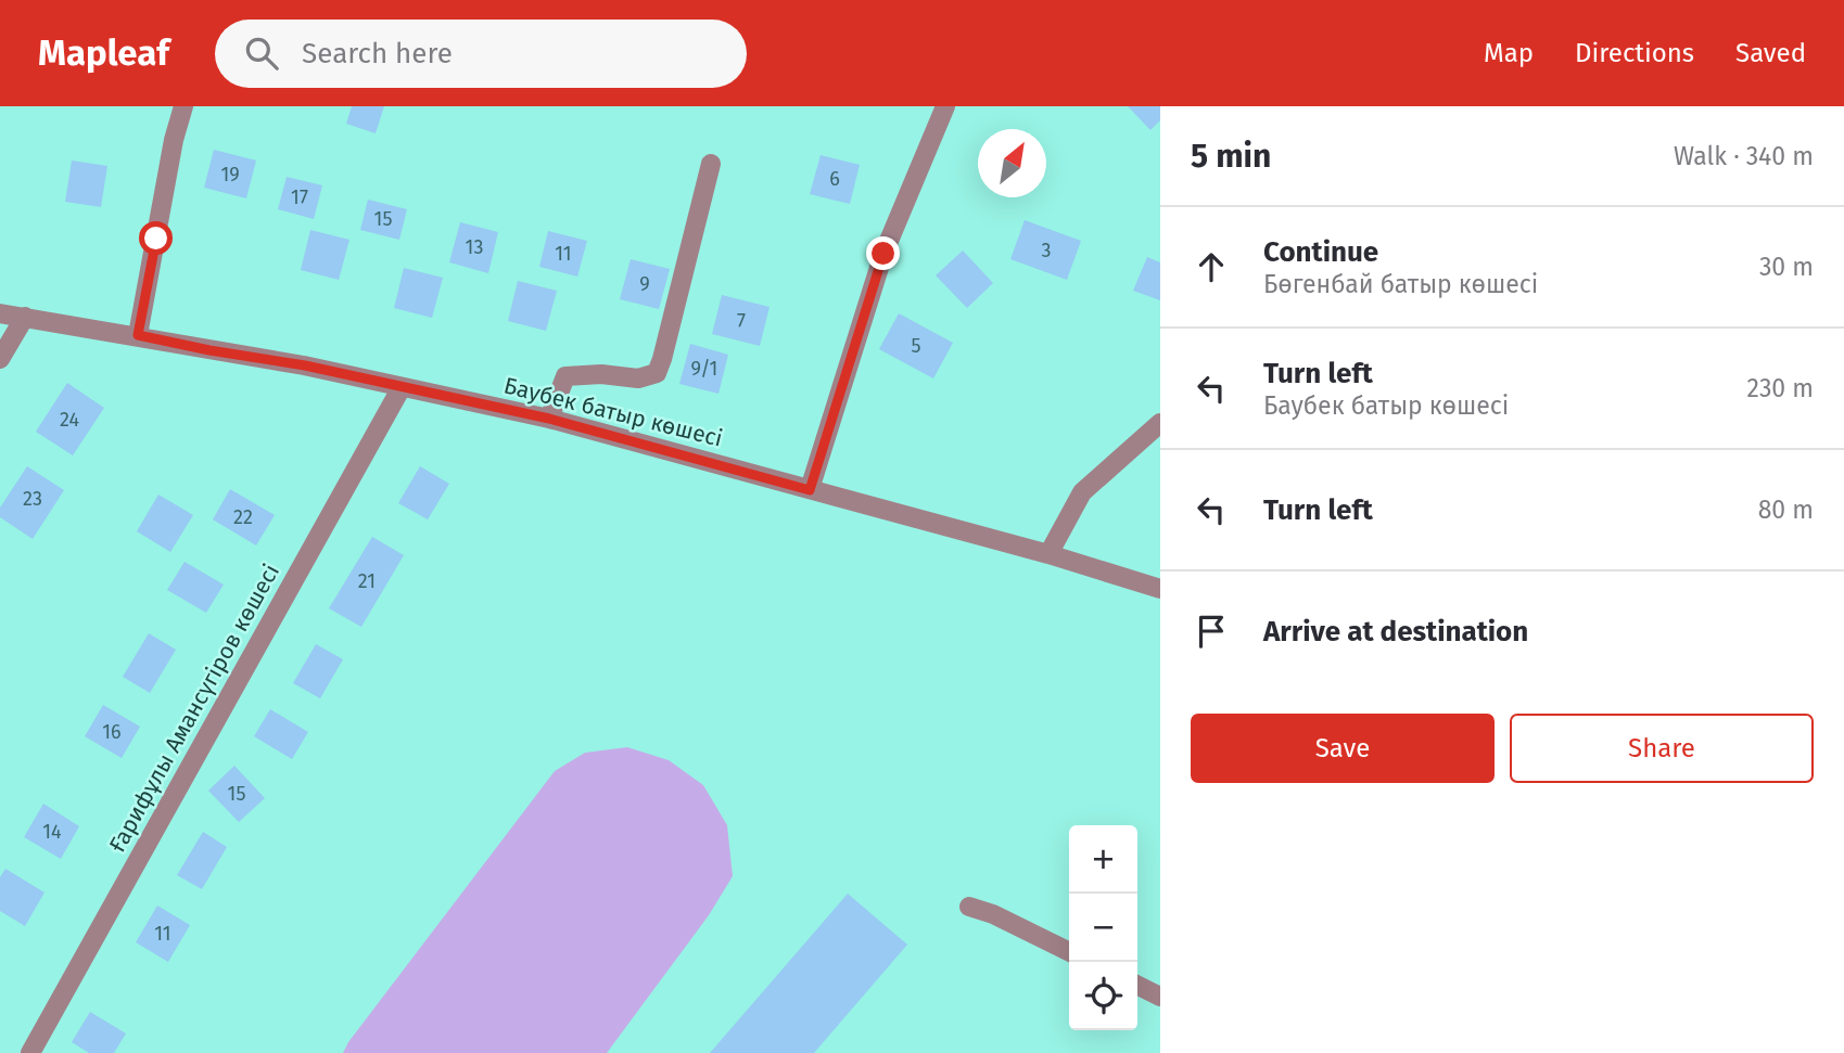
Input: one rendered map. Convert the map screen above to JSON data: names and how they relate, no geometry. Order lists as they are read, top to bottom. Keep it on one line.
{"streets":{"street":["Баубек батыр көшесі","Ғарифұлы Амансүгіров көшесі"]},"crossings":[["Баубек батыр көшесі","Ғарифұлы Амансүгіров көшесі"]],"house_numbers":["19","6","17","15","13","3","11","9","7","5","9/1","24","23","22","21","16","15","14","11"],"north":"top right","page":{"header":"Mapleaf","search":"Search here","nav":["Map","Directions","Saved"],"heading":["5 min","Walk · 340 m"],"list":[["Continue","Бөгенбай батыр көшесі","30 m"],["Turn left","Баубек батыр көшесі","230 m"],["Turn left","80 m"],"Arrive at destination"],"buttons":["Save","Share"],"map_buttons":["+","−"]}}
